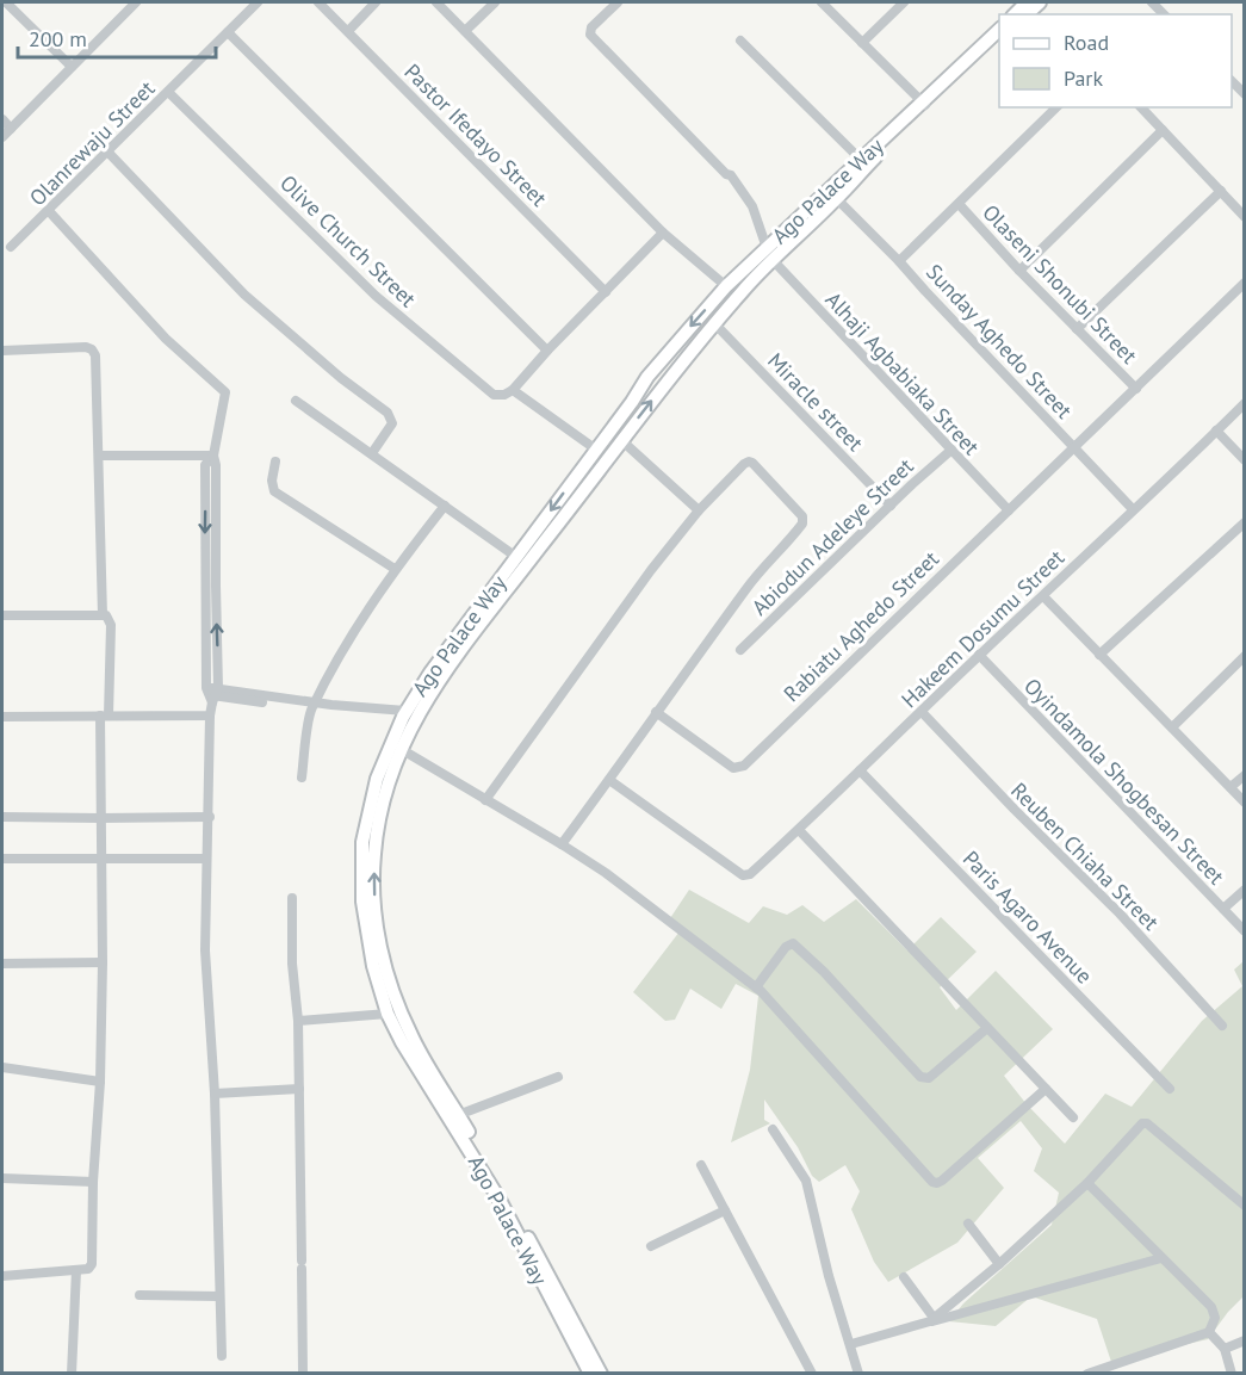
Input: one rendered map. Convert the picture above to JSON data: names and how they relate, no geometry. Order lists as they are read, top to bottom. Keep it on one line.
{"streets":{"main road":["Ago Palace Way"],"street":["Pastor Ifedayo Street","Olanrewaju Street","Olive Church Street","Olaseni Shonubi Street","Sunday Aghedo Street","Alhaji Agbabiaka Street","Miracle street","Abiodun Adeleye Street","Rabiatu Aghedo Street","Hakeem Dosumu Street","Oyindamola Shogbesan Street","Reuben Chiaha Street","Paris Agaro Avenue"]},"crossings":[["Olanrewaju Street","Olive Church Street"],["Ago Palace Way","Sunday Aghedo Street"],["Ago Palace Way","Alhaji Agbabiaka Street"],["Ago Palace Way","Miracle street"],["Olaseni Shonubi Street","Rabiatu Aghedo Street"],["Sunday Aghedo Street","Rabiatu Aghedo Street"],["Sunday Aghedo Street","Hakeem Dosumu Street"],["Alhaji Agbabiaka Street","Abiodun Adeleye Street"],["Alhaji Agbabiaka Street","Rabiatu Aghedo Street"],["Miracle street","Abiodun Adeleye Street"],["Hakeem Dosumu Street","Oyindamola Shogbesan Street"],["Hakeem Dosumu Street","Reuben Chiaha Street"],["Hakeem Dosumu Street","Paris Agaro Avenue"]],"legend":["Road","Park"],"scale_bar":"200 m"}
